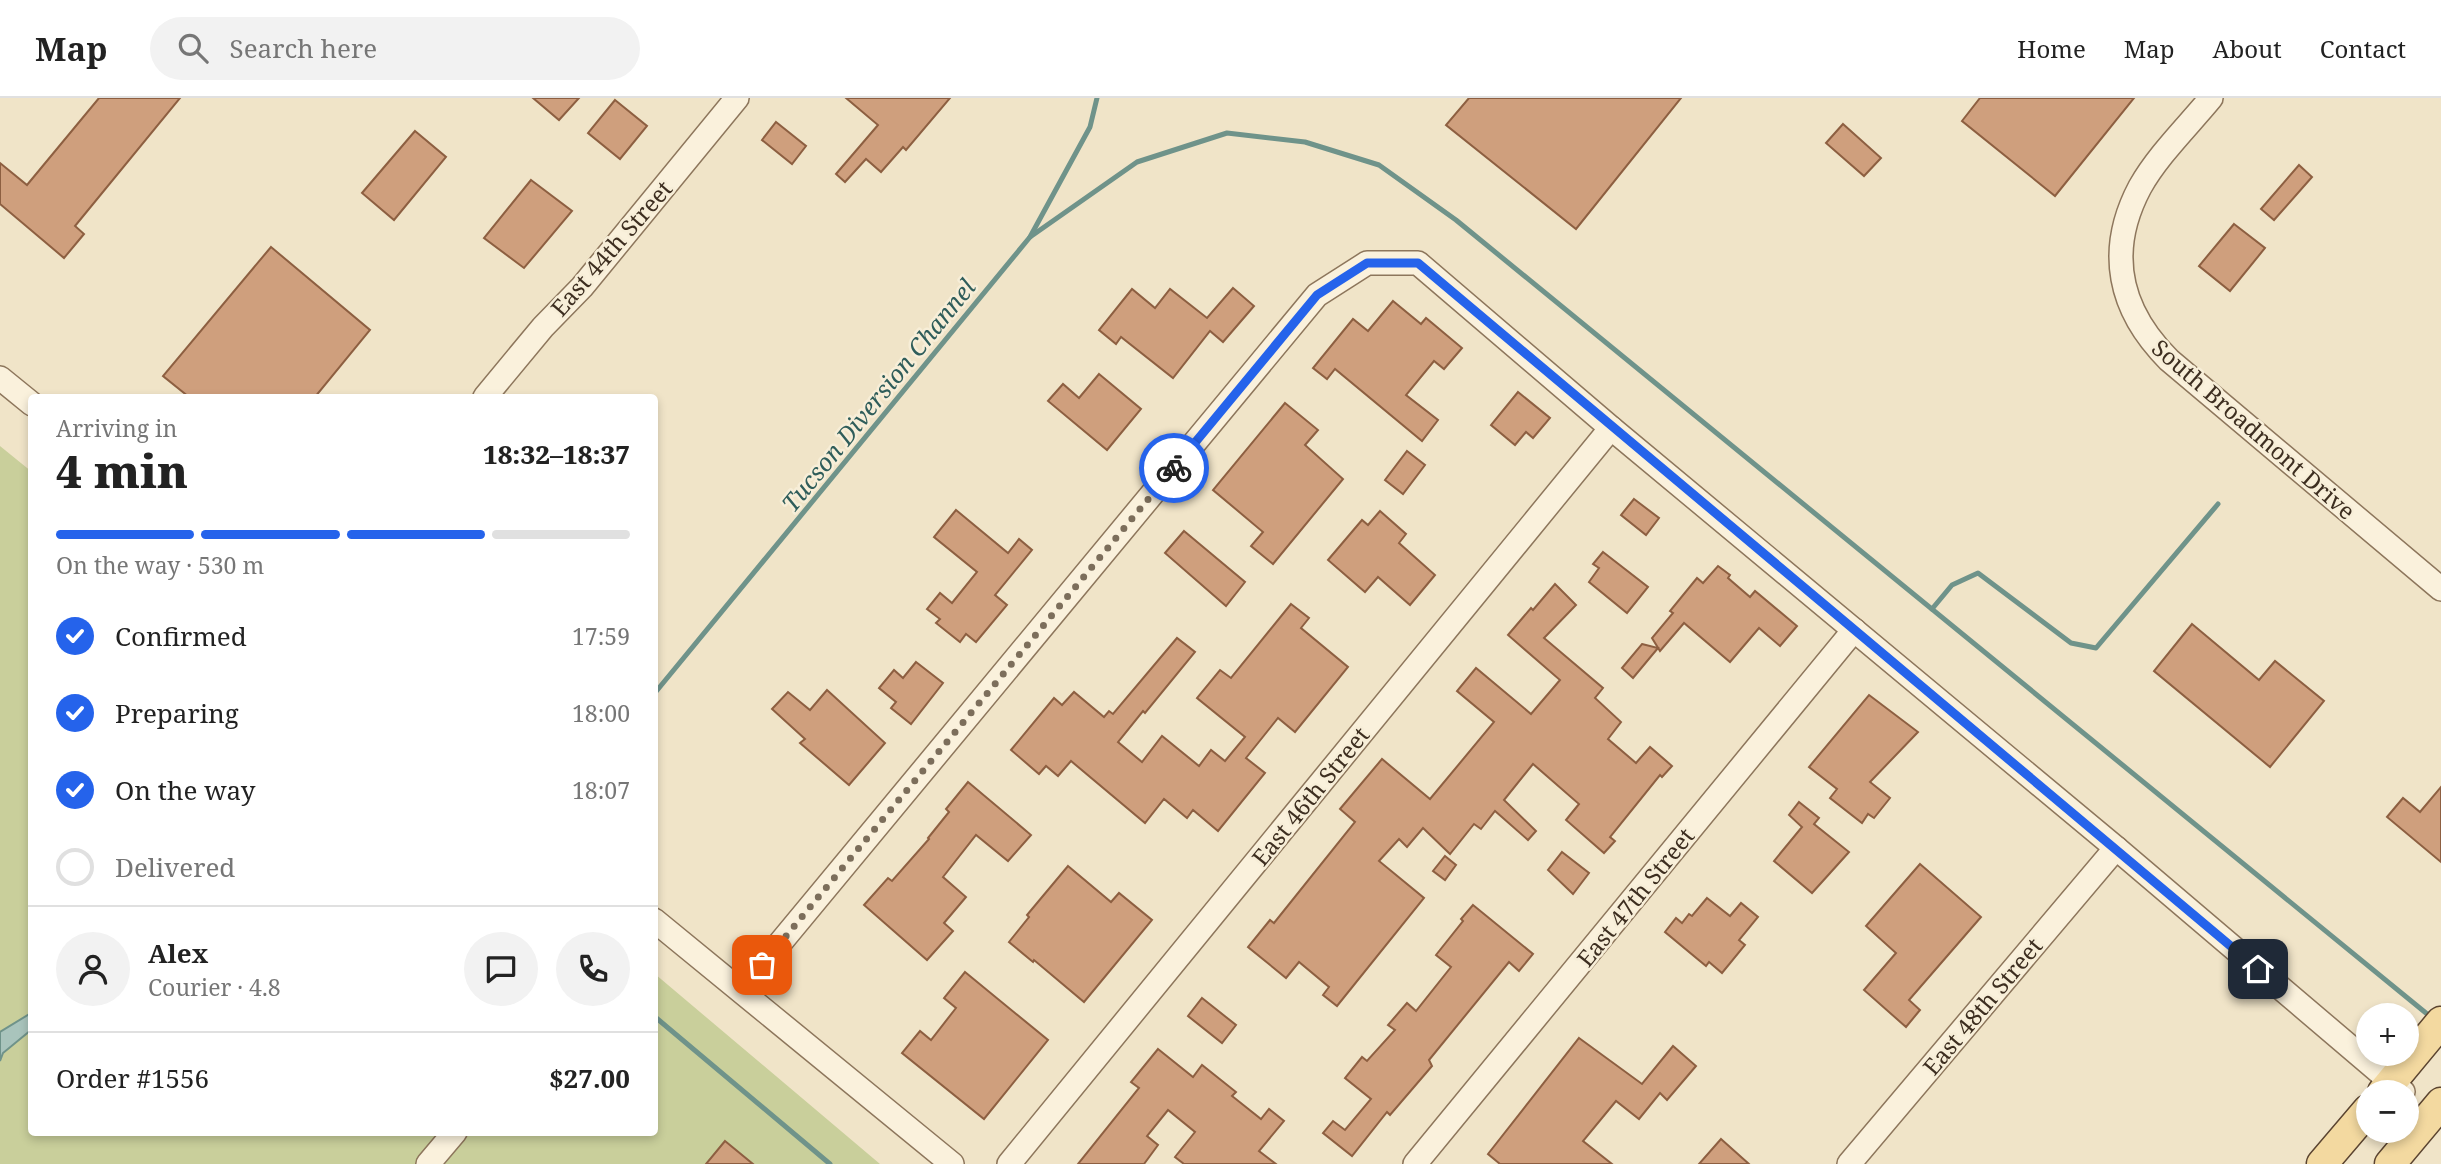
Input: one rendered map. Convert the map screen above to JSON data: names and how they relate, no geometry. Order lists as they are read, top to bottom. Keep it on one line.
{"streets":{"street":["East 44th Street","South Broadmont Drive","East 46th Street","East 47th Street","East 48th Street"]},"water":["Tucson Diversion Channel"],"page":{"header":"Map","search":"Search here","nav":["Home","Map","About","Contact"],"heading":["4 min","Arriving in","18:32–18:37"],"panel":["Alex","Courier · 4.8","Order #1556","$27.00"],"bar":"On the way · 530 m","list":[["Confirmed","17:59"],["Preparing","18:00"],["On the way","18:07"],"Delivered"],"map_buttons":["+","−"]}}
